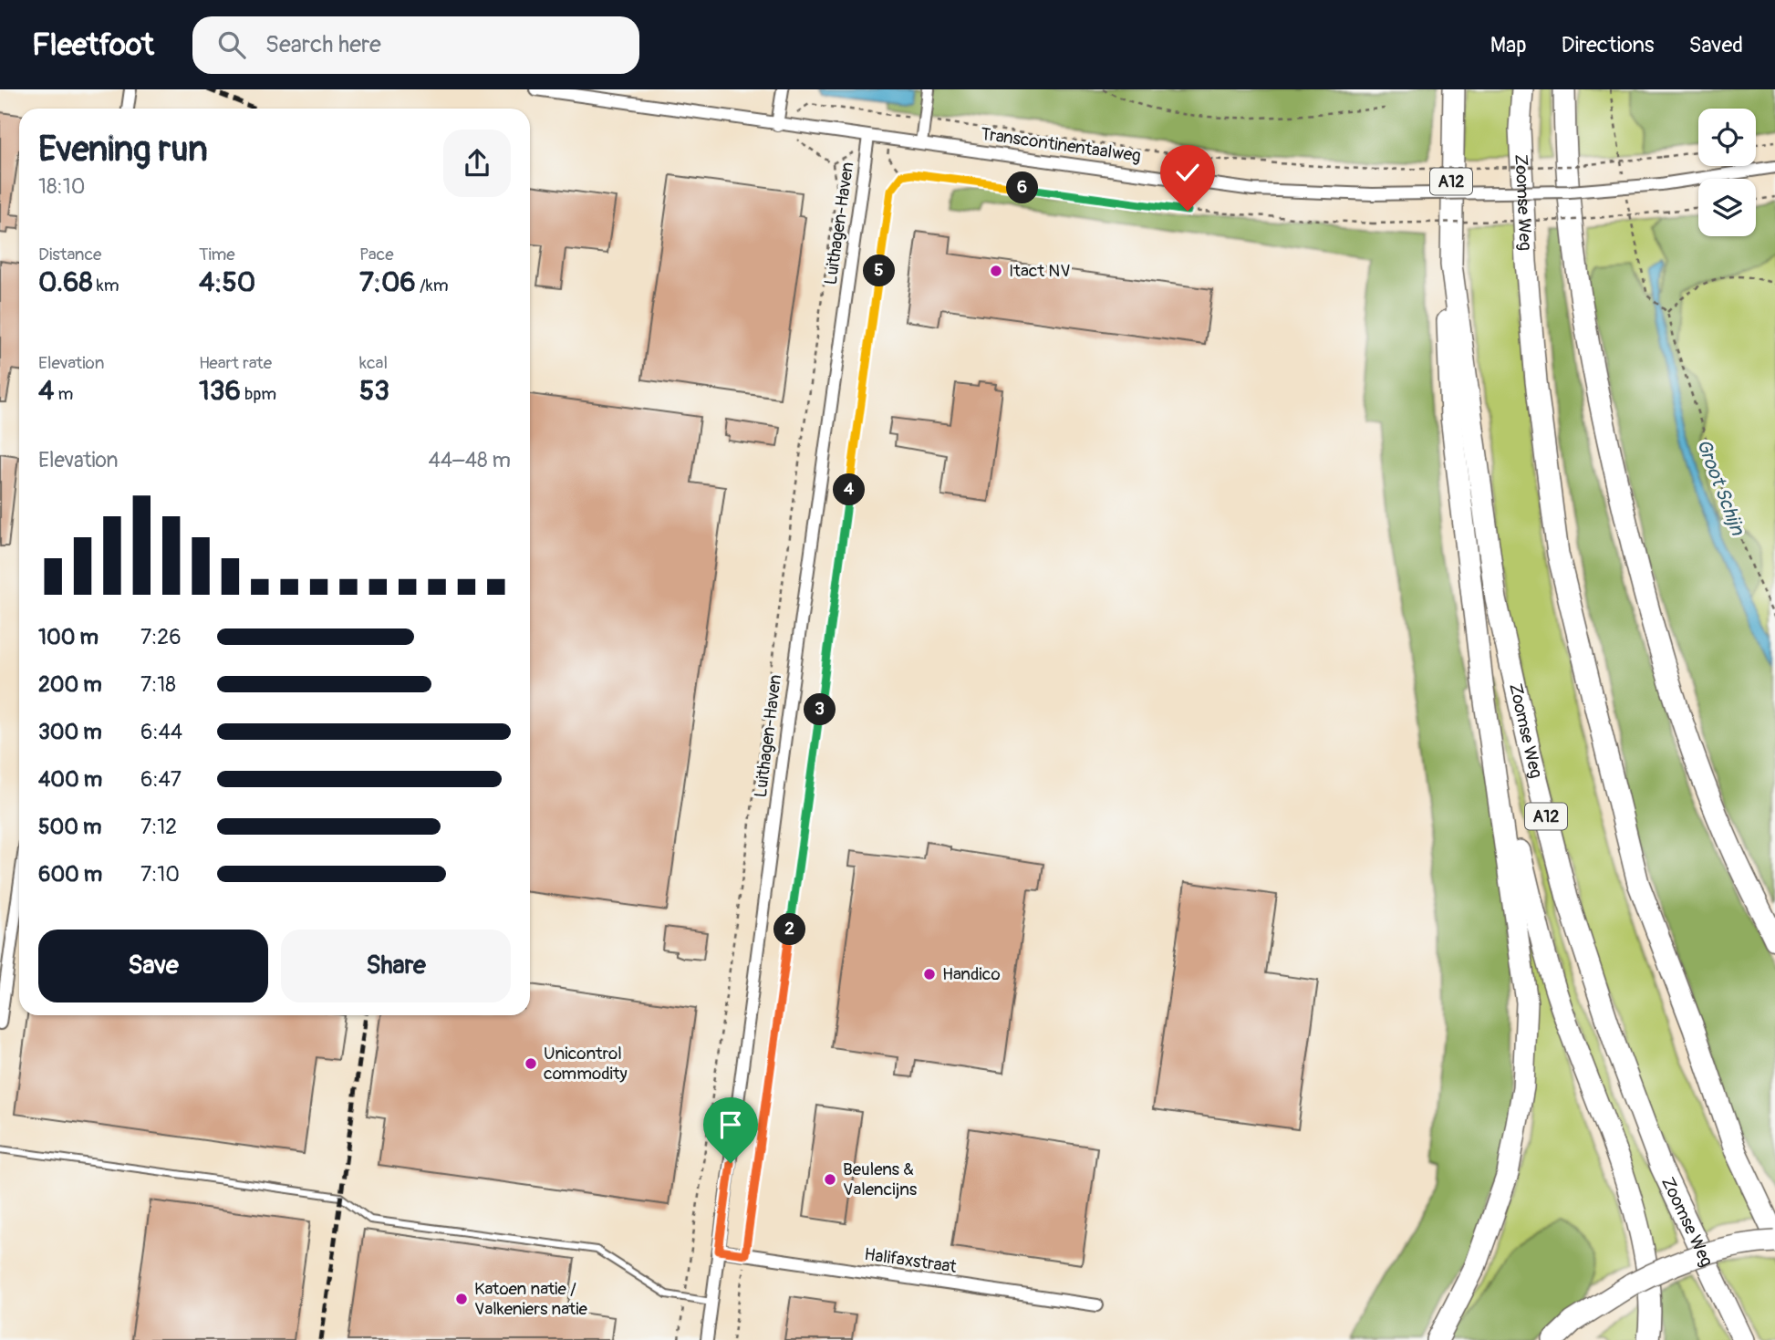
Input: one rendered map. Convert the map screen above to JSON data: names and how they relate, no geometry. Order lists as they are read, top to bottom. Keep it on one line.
{"streets":{"highway":["A12","Zoomse Weg"],"street":["Transcontinentaalweg","Luithagen-Haven","Halifaxstraat"]},"crossings":[["Transcontinentaalweg","Luithagen-Haven"],["Luithagen-Haven","Halifaxstraat"]],"water":["Groot Schijn"],"places":["Itact NV","Handico","Unicontrol commodity","Beulens & Valencijns","Katoen natie / Valkeniers natie"],"page":{"header":"Fleetfoot","search":"Search here","nav":["Map","Directions","Saved"],"heading":["Evening run","18:10"],"pins":["6","5","4","3","2"],"stats":[["Distance","0.68 km"],["Time","4:50"],["Pace","7:06 /km"],["Elevation","4 m"],["Heart rate","136 bpm"],["kcal","53"]],"chart":["Elevation","44–48 m"],"list":[{"name":"100 m","note":"7:26"},{"name":"200 m","note":"7:18"},{"name":"300 m","note":"6:44"},{"name":"400 m","note":"6:47"},{"name":"500 m","note":"7:12"},{"name":"600 m","note":"7:10"}],"buttons":["Save","Share"]}}
